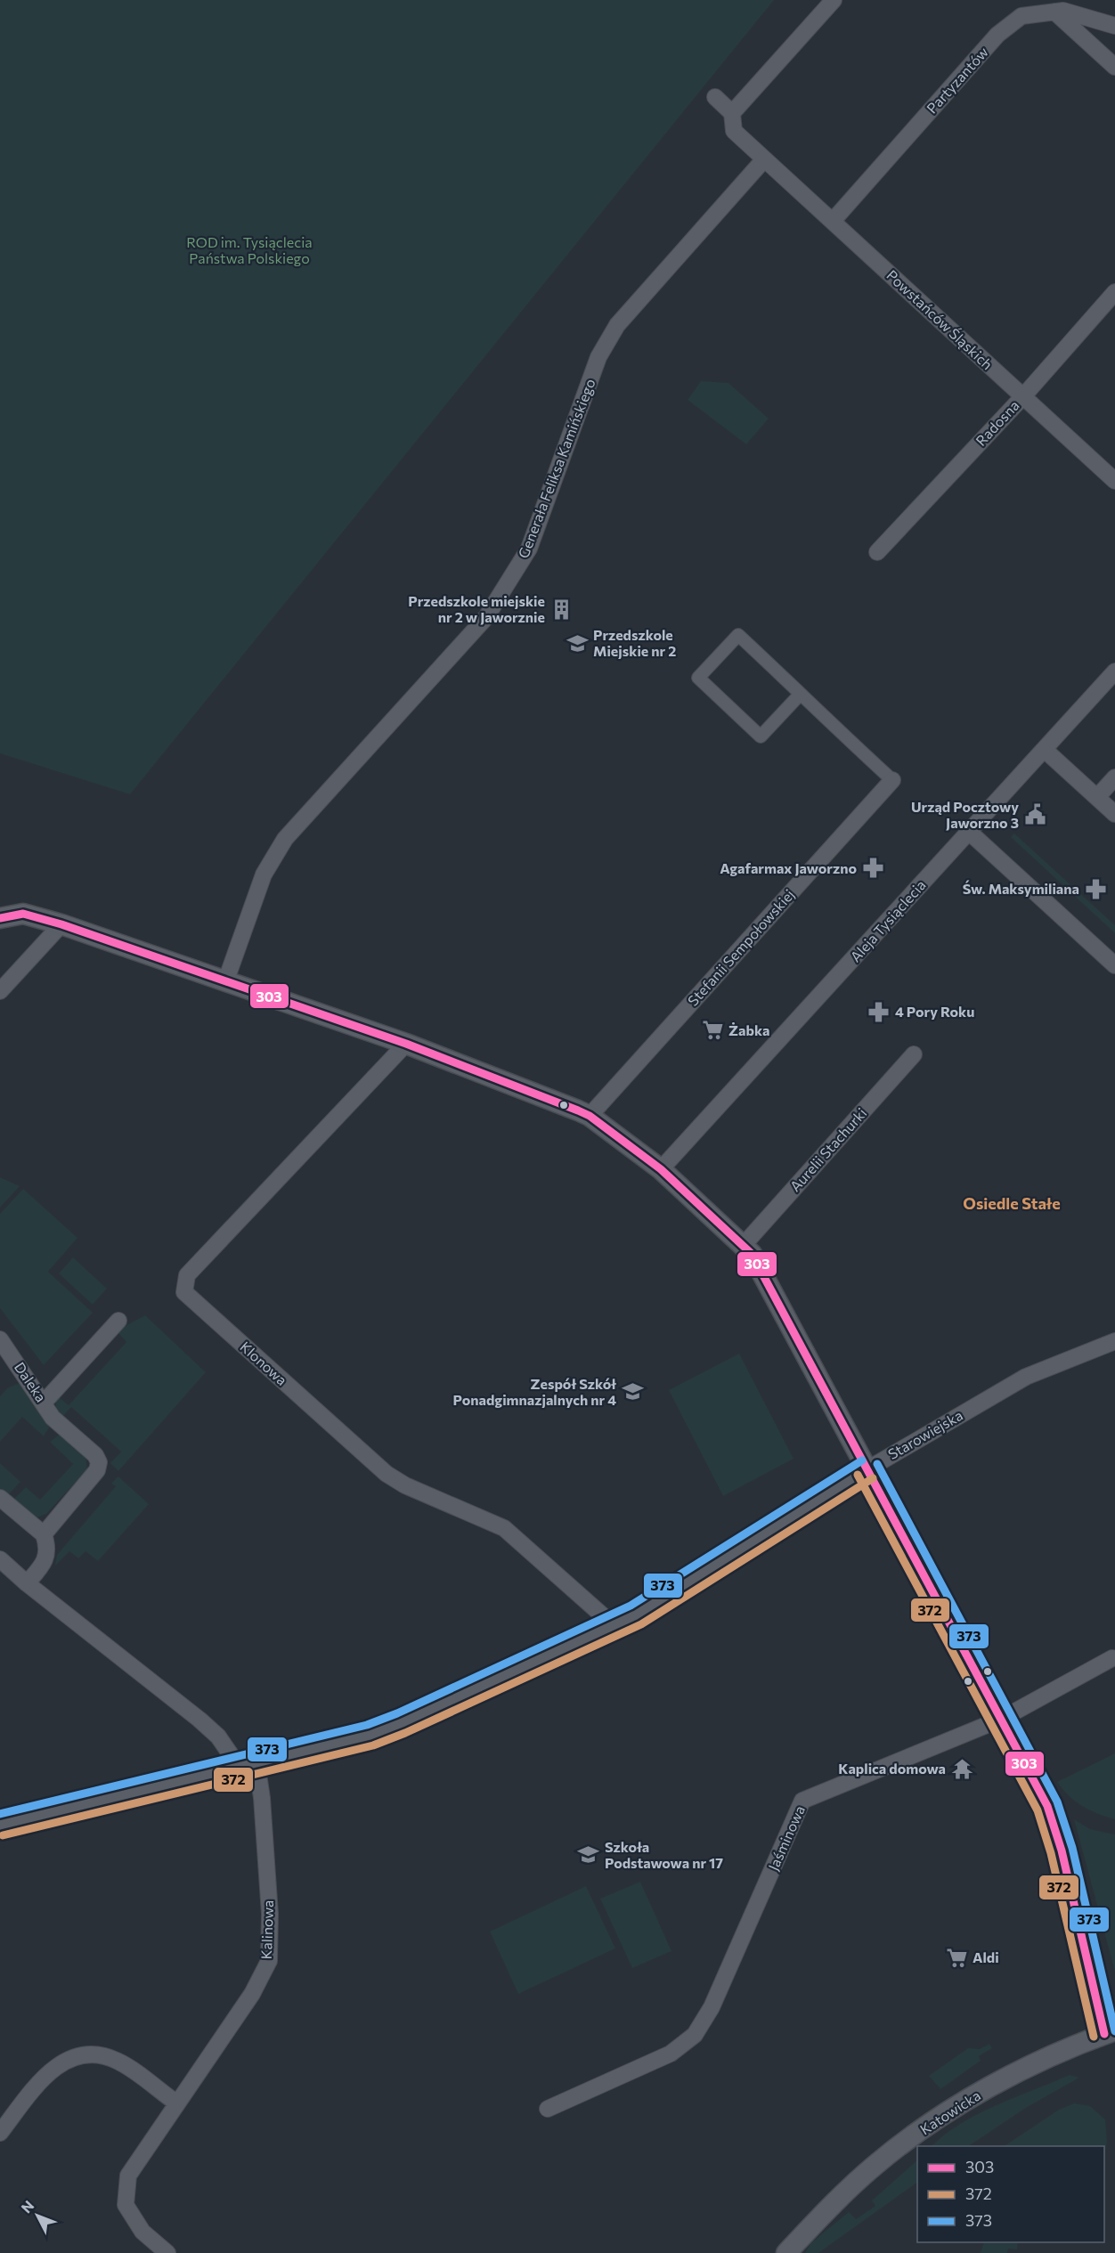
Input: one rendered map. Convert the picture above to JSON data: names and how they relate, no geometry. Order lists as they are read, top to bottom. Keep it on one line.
{"streets":{"street":["Partyzantów","Powstańców Śląskich","Radosna","Generała Feliksa Kamińskiego","Aleja Tysiąclecia","Stefanii Sempołowskiej","Aurelii Stachurki","Klonowa","Daleka","Starowiejska","Jaśminowa","Kalinowa","Katowicka"]},"crossings":[["Partyzantów","Powstańców Śląskich"],["Powstańców Śląskich","Radosna"],["Powstańców Śląskich","Generała Feliksa Kamińskiego"],["Klonowa","Starowiejska"],["Starowiejska","Kalinowa"]],"districts":["Osiedle Stałe"],"parks":["ROD im. Tysiąclecia Państwa Polskiego"],"places":{"building":["Przedszkole miejskie nr 2 w Jaworznie"],"school or university":["Przedszkole Miejskie nr 2","Zespół Szkół Ponadgimnazjalnych nr 4","Szkoła Podstawowa nr 17"],"public building":["Urząd Pocztowy Jaworzno 3"],"pharmacy":["Agafarmax Jaworzno","Św. Maksymiliana","4 Pory Roku"],"supermarket":["Żabka","Aldi"],"temple":["Kaplica domowa"]},"lines":["transit line 303","transit line 373","transit line 372"],"legend":["303","372","373"],"north":"top left"}
